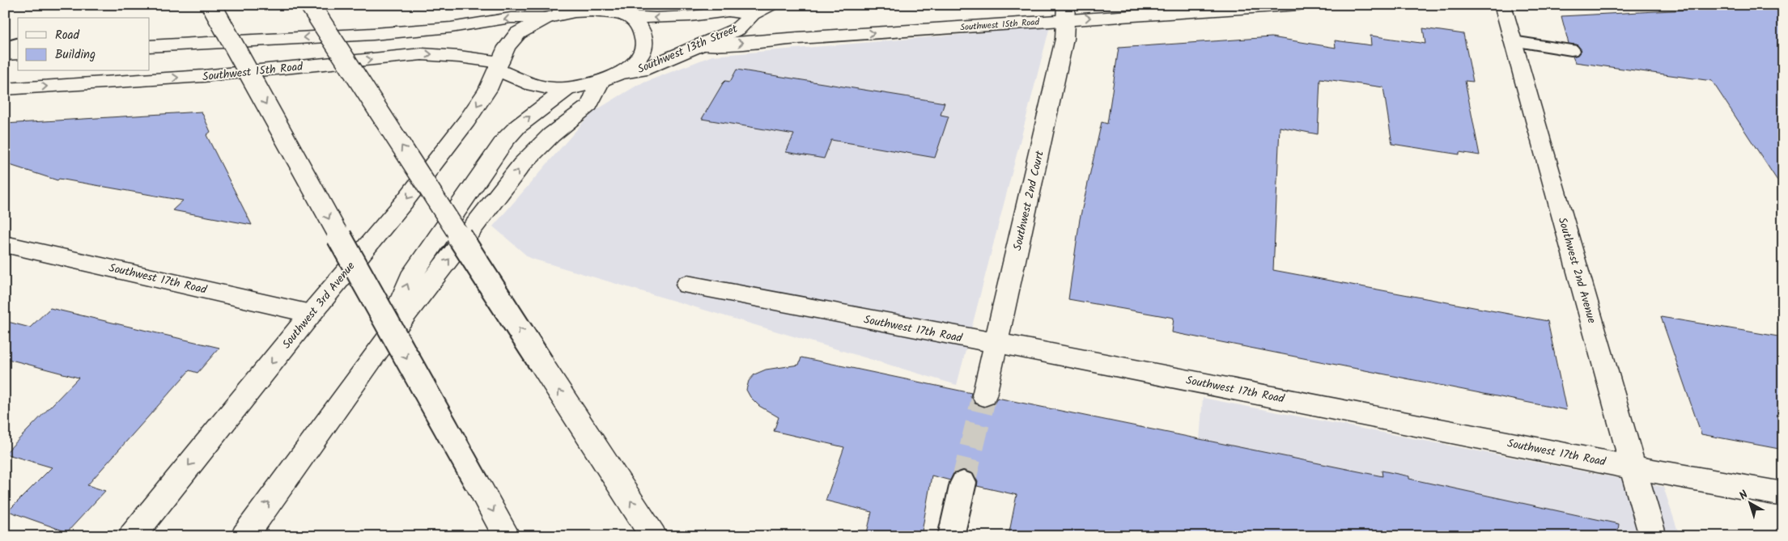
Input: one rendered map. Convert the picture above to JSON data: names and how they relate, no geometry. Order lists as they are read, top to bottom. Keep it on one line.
{"streets":{"main road":["Southwest 15th Road","Southwest 13th Street","Southwest 2nd Court","Southwest 2nd Avenue","Southwest 17th Road","Southwest 3rd Avenue"]},"crossings":[["Southwest 15th Road","Southwest 13th Street"],["Southwest 15th Road","Southwest 2nd Court"],["Southwest 15th Road","Southwest 3rd Avenue"],["Southwest 13th Street","Southwest 3rd Avenue"],["Southwest 2nd Court","Southwest 17th Road"],["Southwest 2nd Avenue","Southwest 17th Road"],["Southwest 17th Road","Southwest 3rd Avenue"]],"legend":["Road","Building"],"north":"top left"}
